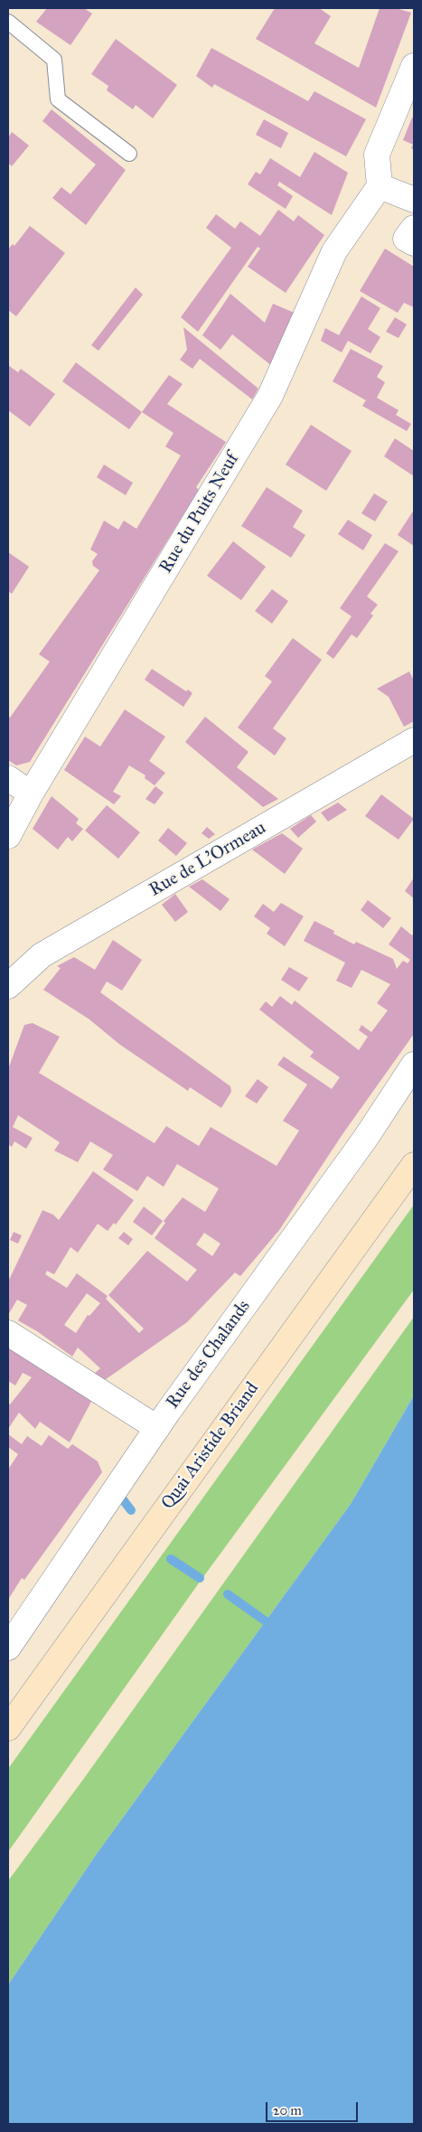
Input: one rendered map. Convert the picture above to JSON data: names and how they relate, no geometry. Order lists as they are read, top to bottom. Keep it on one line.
{"streets":{"main road":["Quai Aristide Briand"],"street":["Rue du Puits Neuf","Rue de L'Ormeau","Rue des Chalands"]},"scale_bar":"20 m"}
